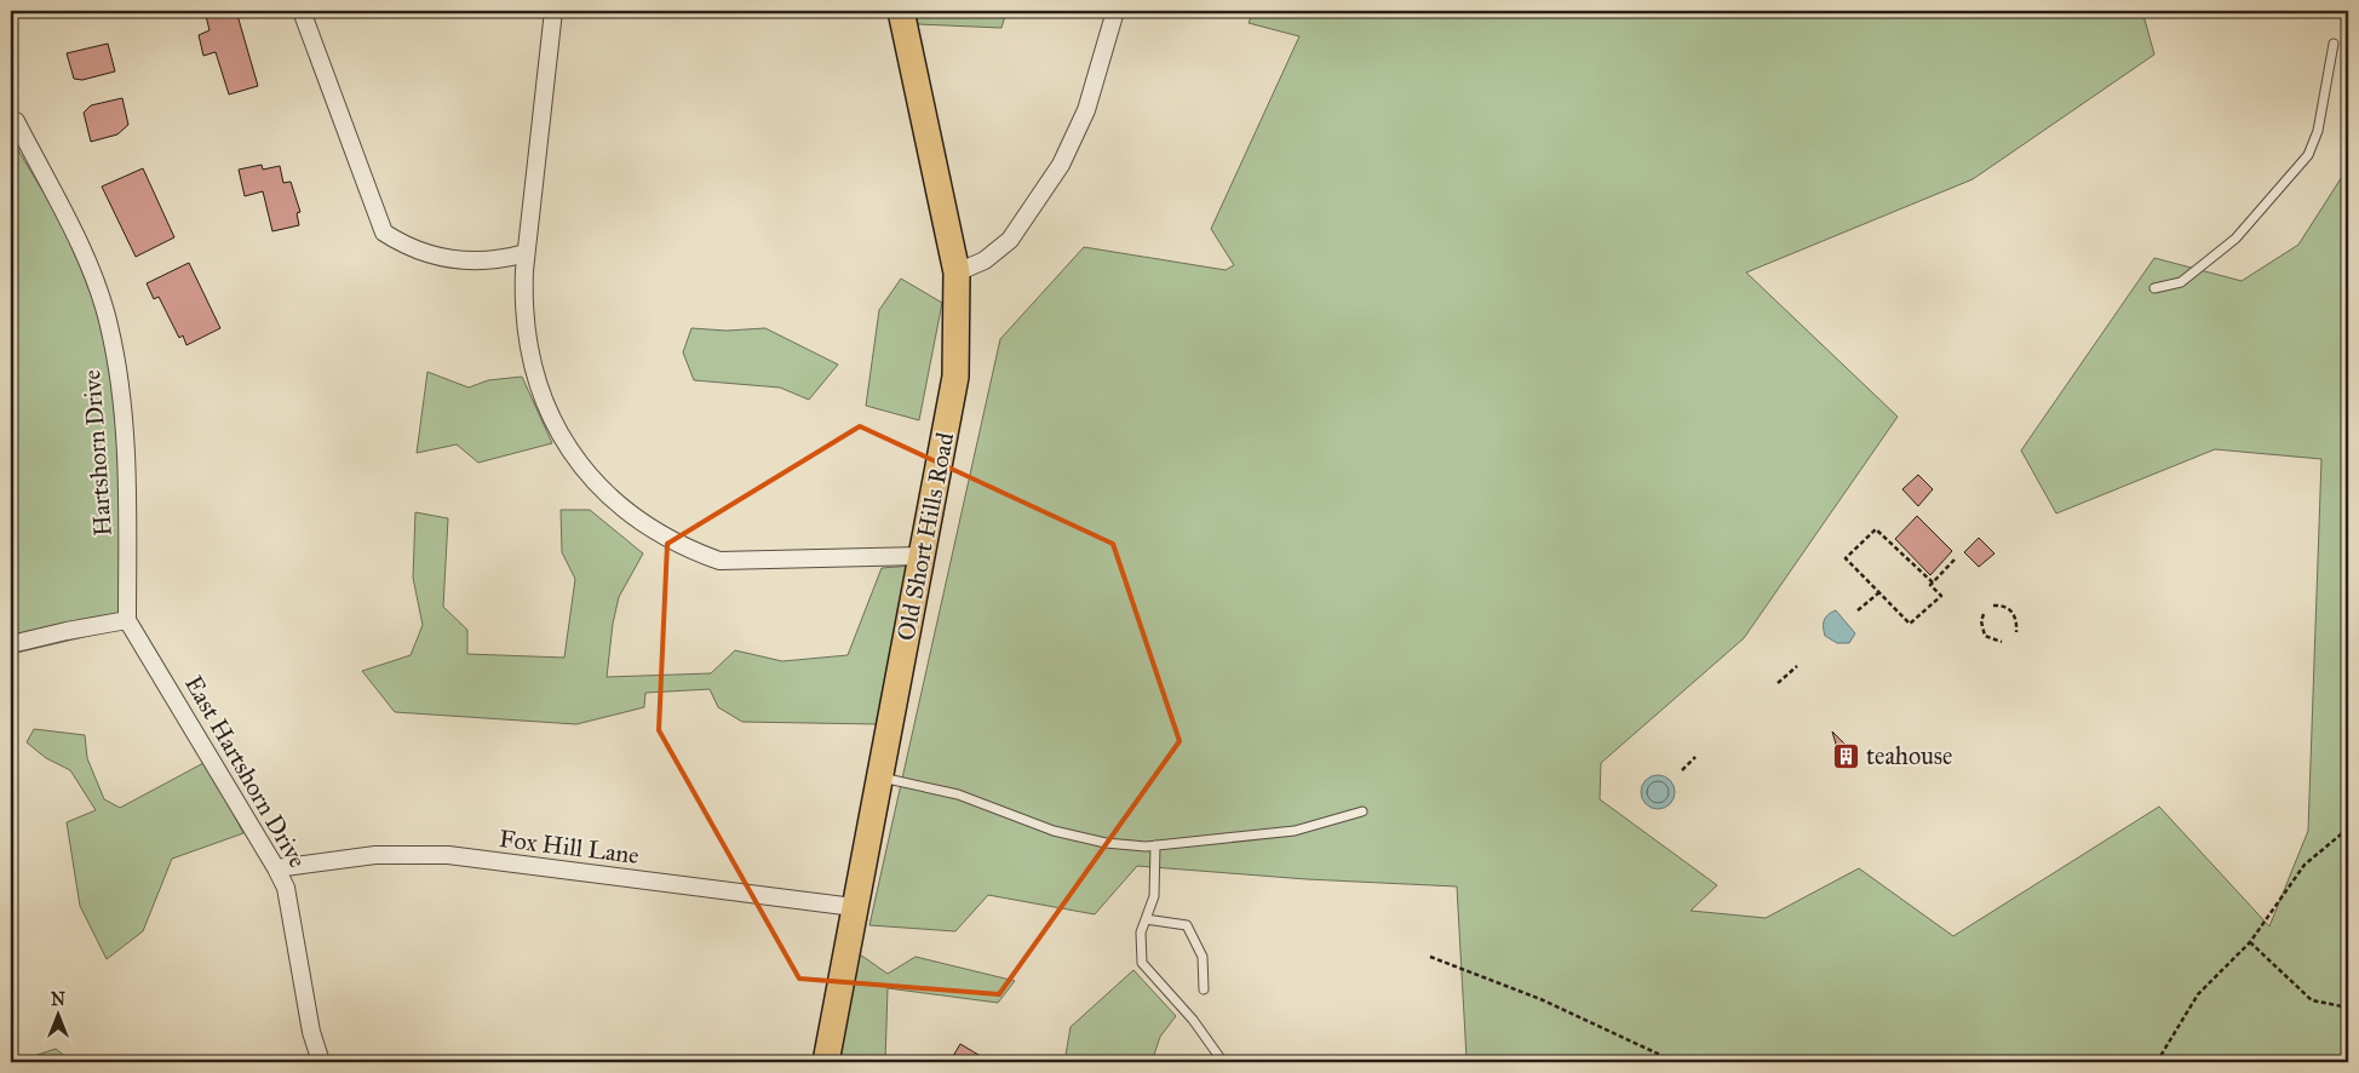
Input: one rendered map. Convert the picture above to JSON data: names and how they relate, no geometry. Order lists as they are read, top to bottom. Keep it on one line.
{"streets":{"main road":["Old Short Hills Road"],"street":["Hartshorn Drive","East Hartshorn Drive","Fox Hill Lane"]},"crossings":[["Hartshorn Drive","East Hartshorn Drive"],["Old Short Hills Road","Fox Hill Lane"],["East Hartshorn Drive","Fox Hill Lane"]],"places":{"building":["teahouse"]},"north":"top"}
